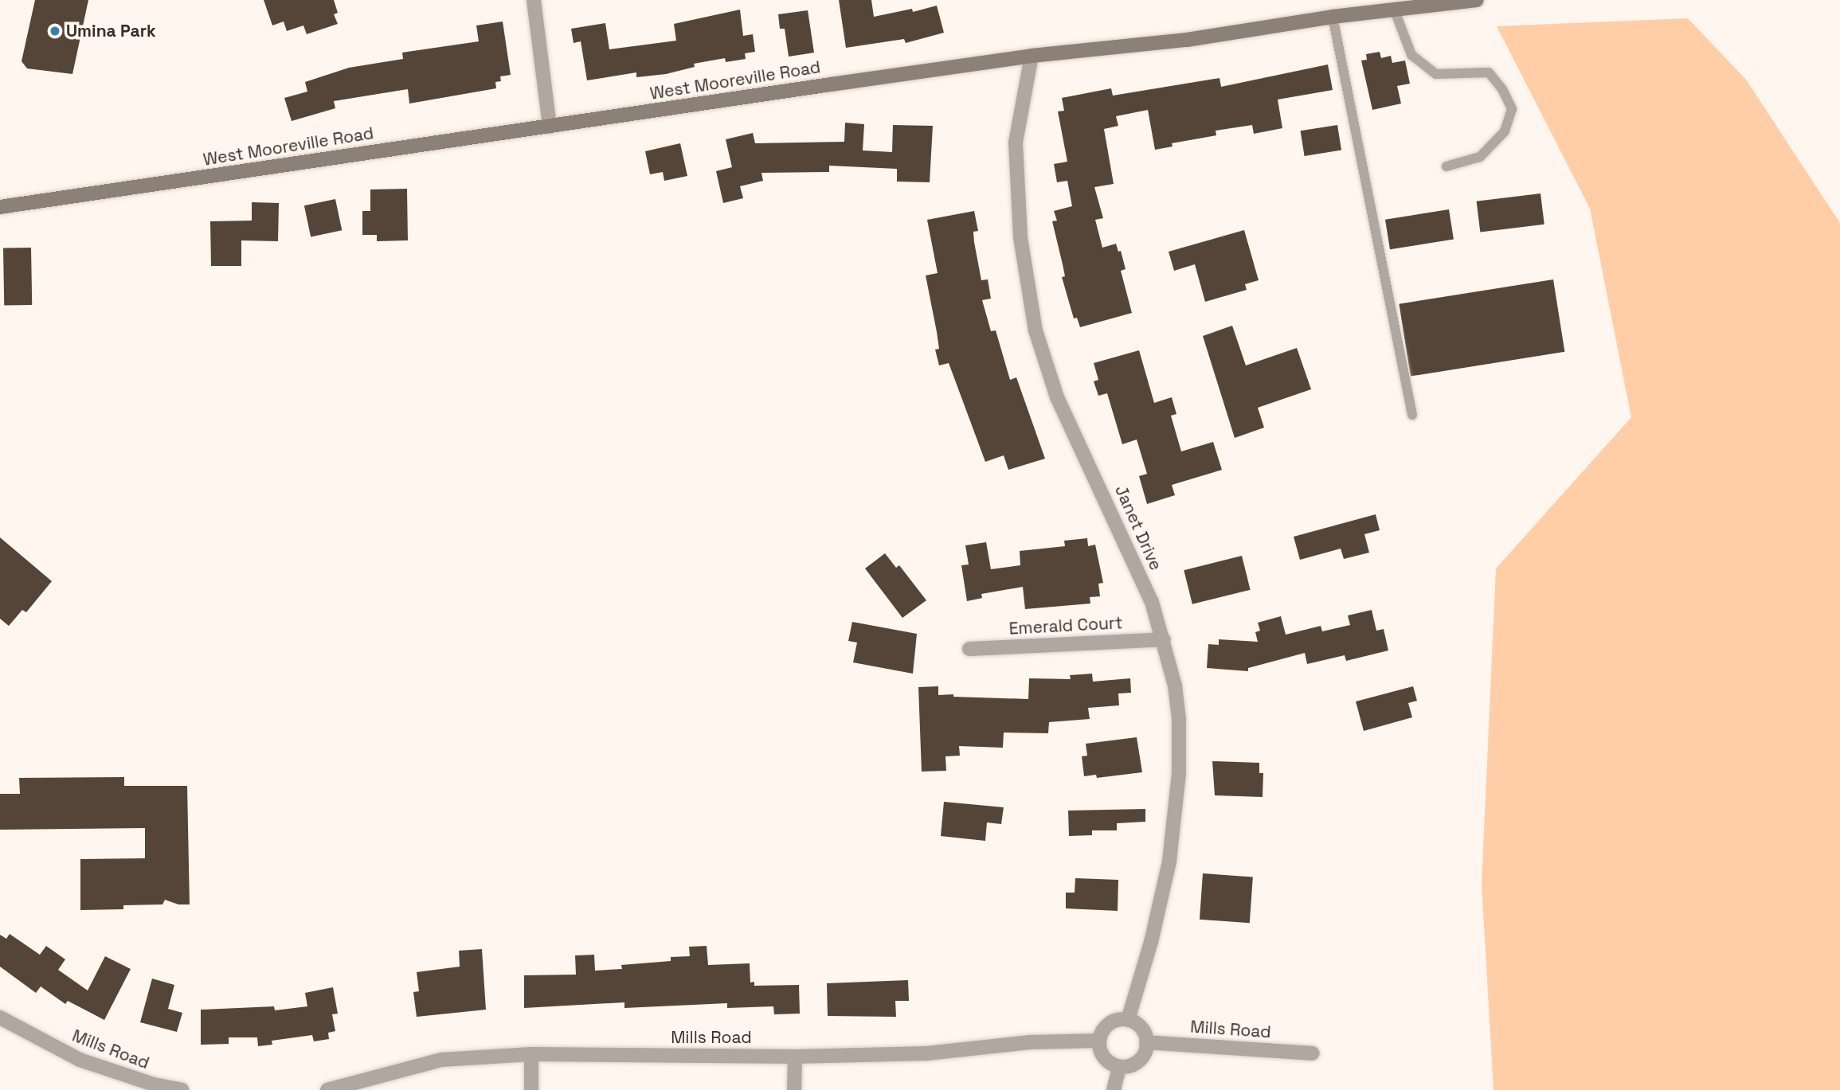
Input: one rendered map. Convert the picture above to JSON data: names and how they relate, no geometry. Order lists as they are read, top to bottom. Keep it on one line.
{"streets":{"main road":["West Mooreville Road"],"street":["Janet Drive","Emerald Court","Mills Road"]},"crossings":[["West Mooreville Road","Janet Drive"],["Janet Drive","Emerald Court"],["Janet Drive","Mills Road"]],"places":["Umina Park"]}
